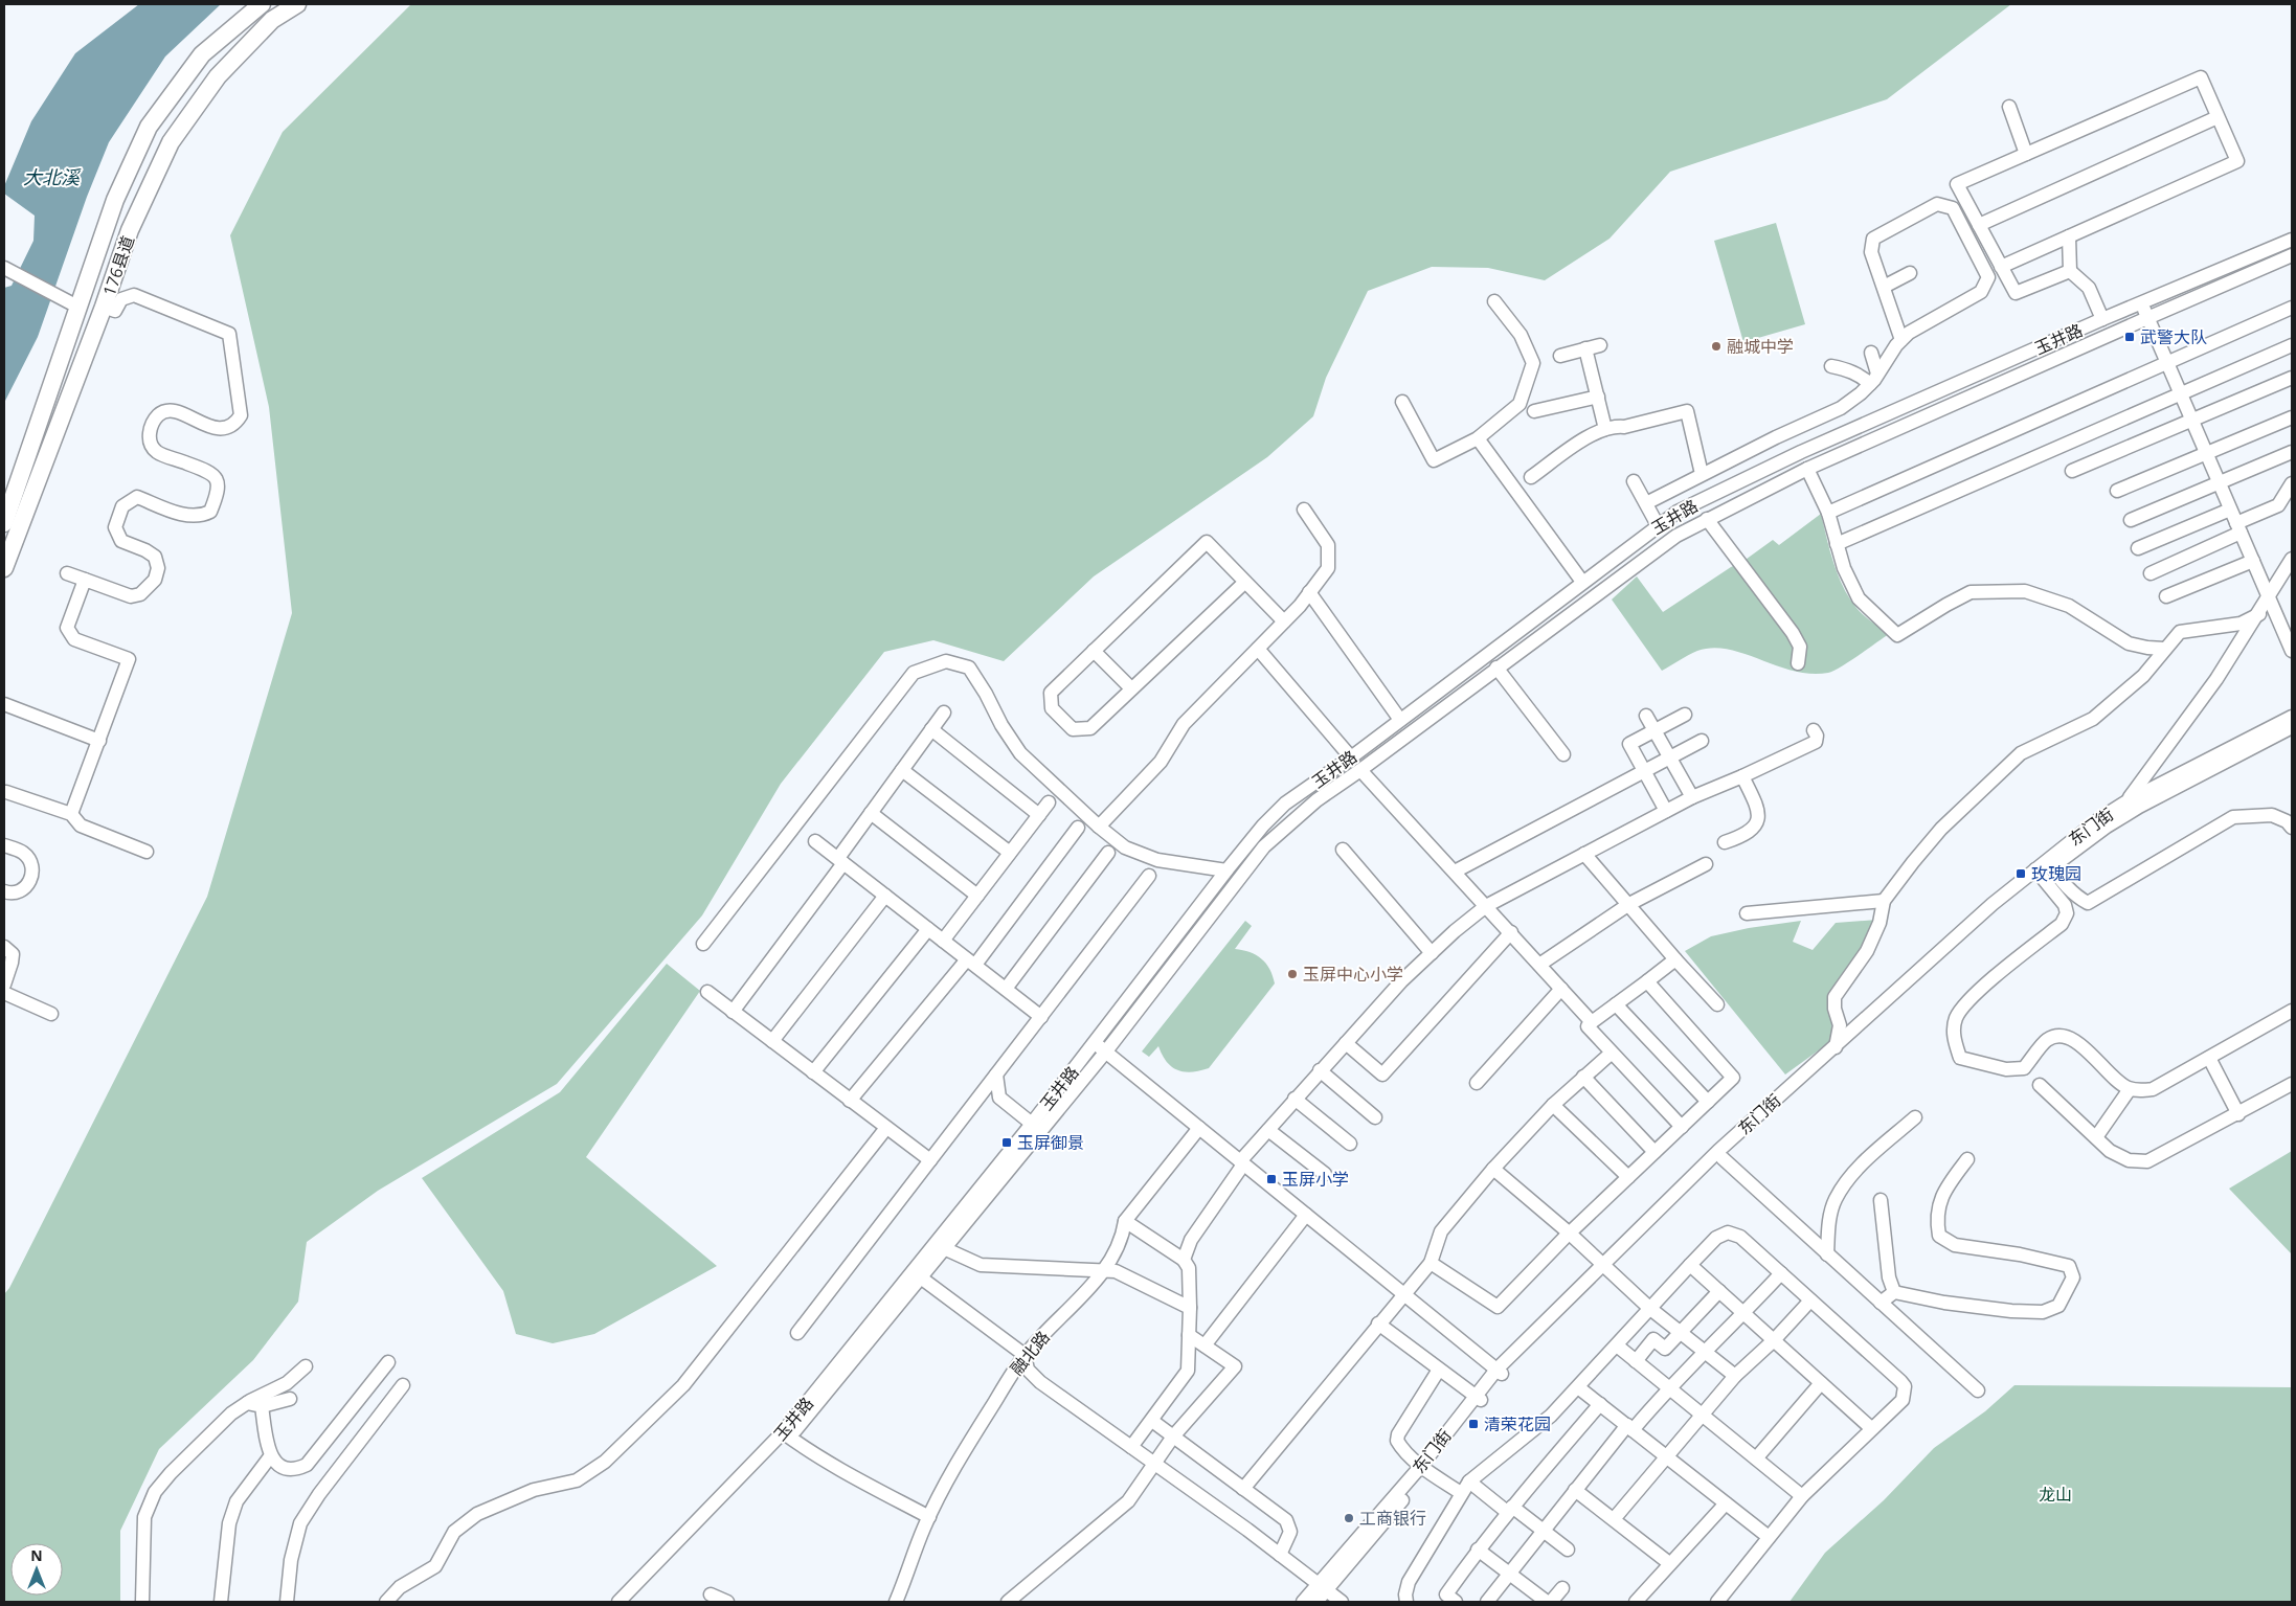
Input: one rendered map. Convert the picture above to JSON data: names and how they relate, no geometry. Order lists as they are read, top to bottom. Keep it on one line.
{"streets":{"main road":["176县道"],"street":["玉井路","东门街","融北路"]},"water":["大北溪"],"parks":["龙山"],"places":{"transit":["武警大队","玫瑰园","玉屏御景","玉屏小学","清荣花园"],"other":["融城中学","玉屏中心小学","工商银行"]},"north":"top"}
